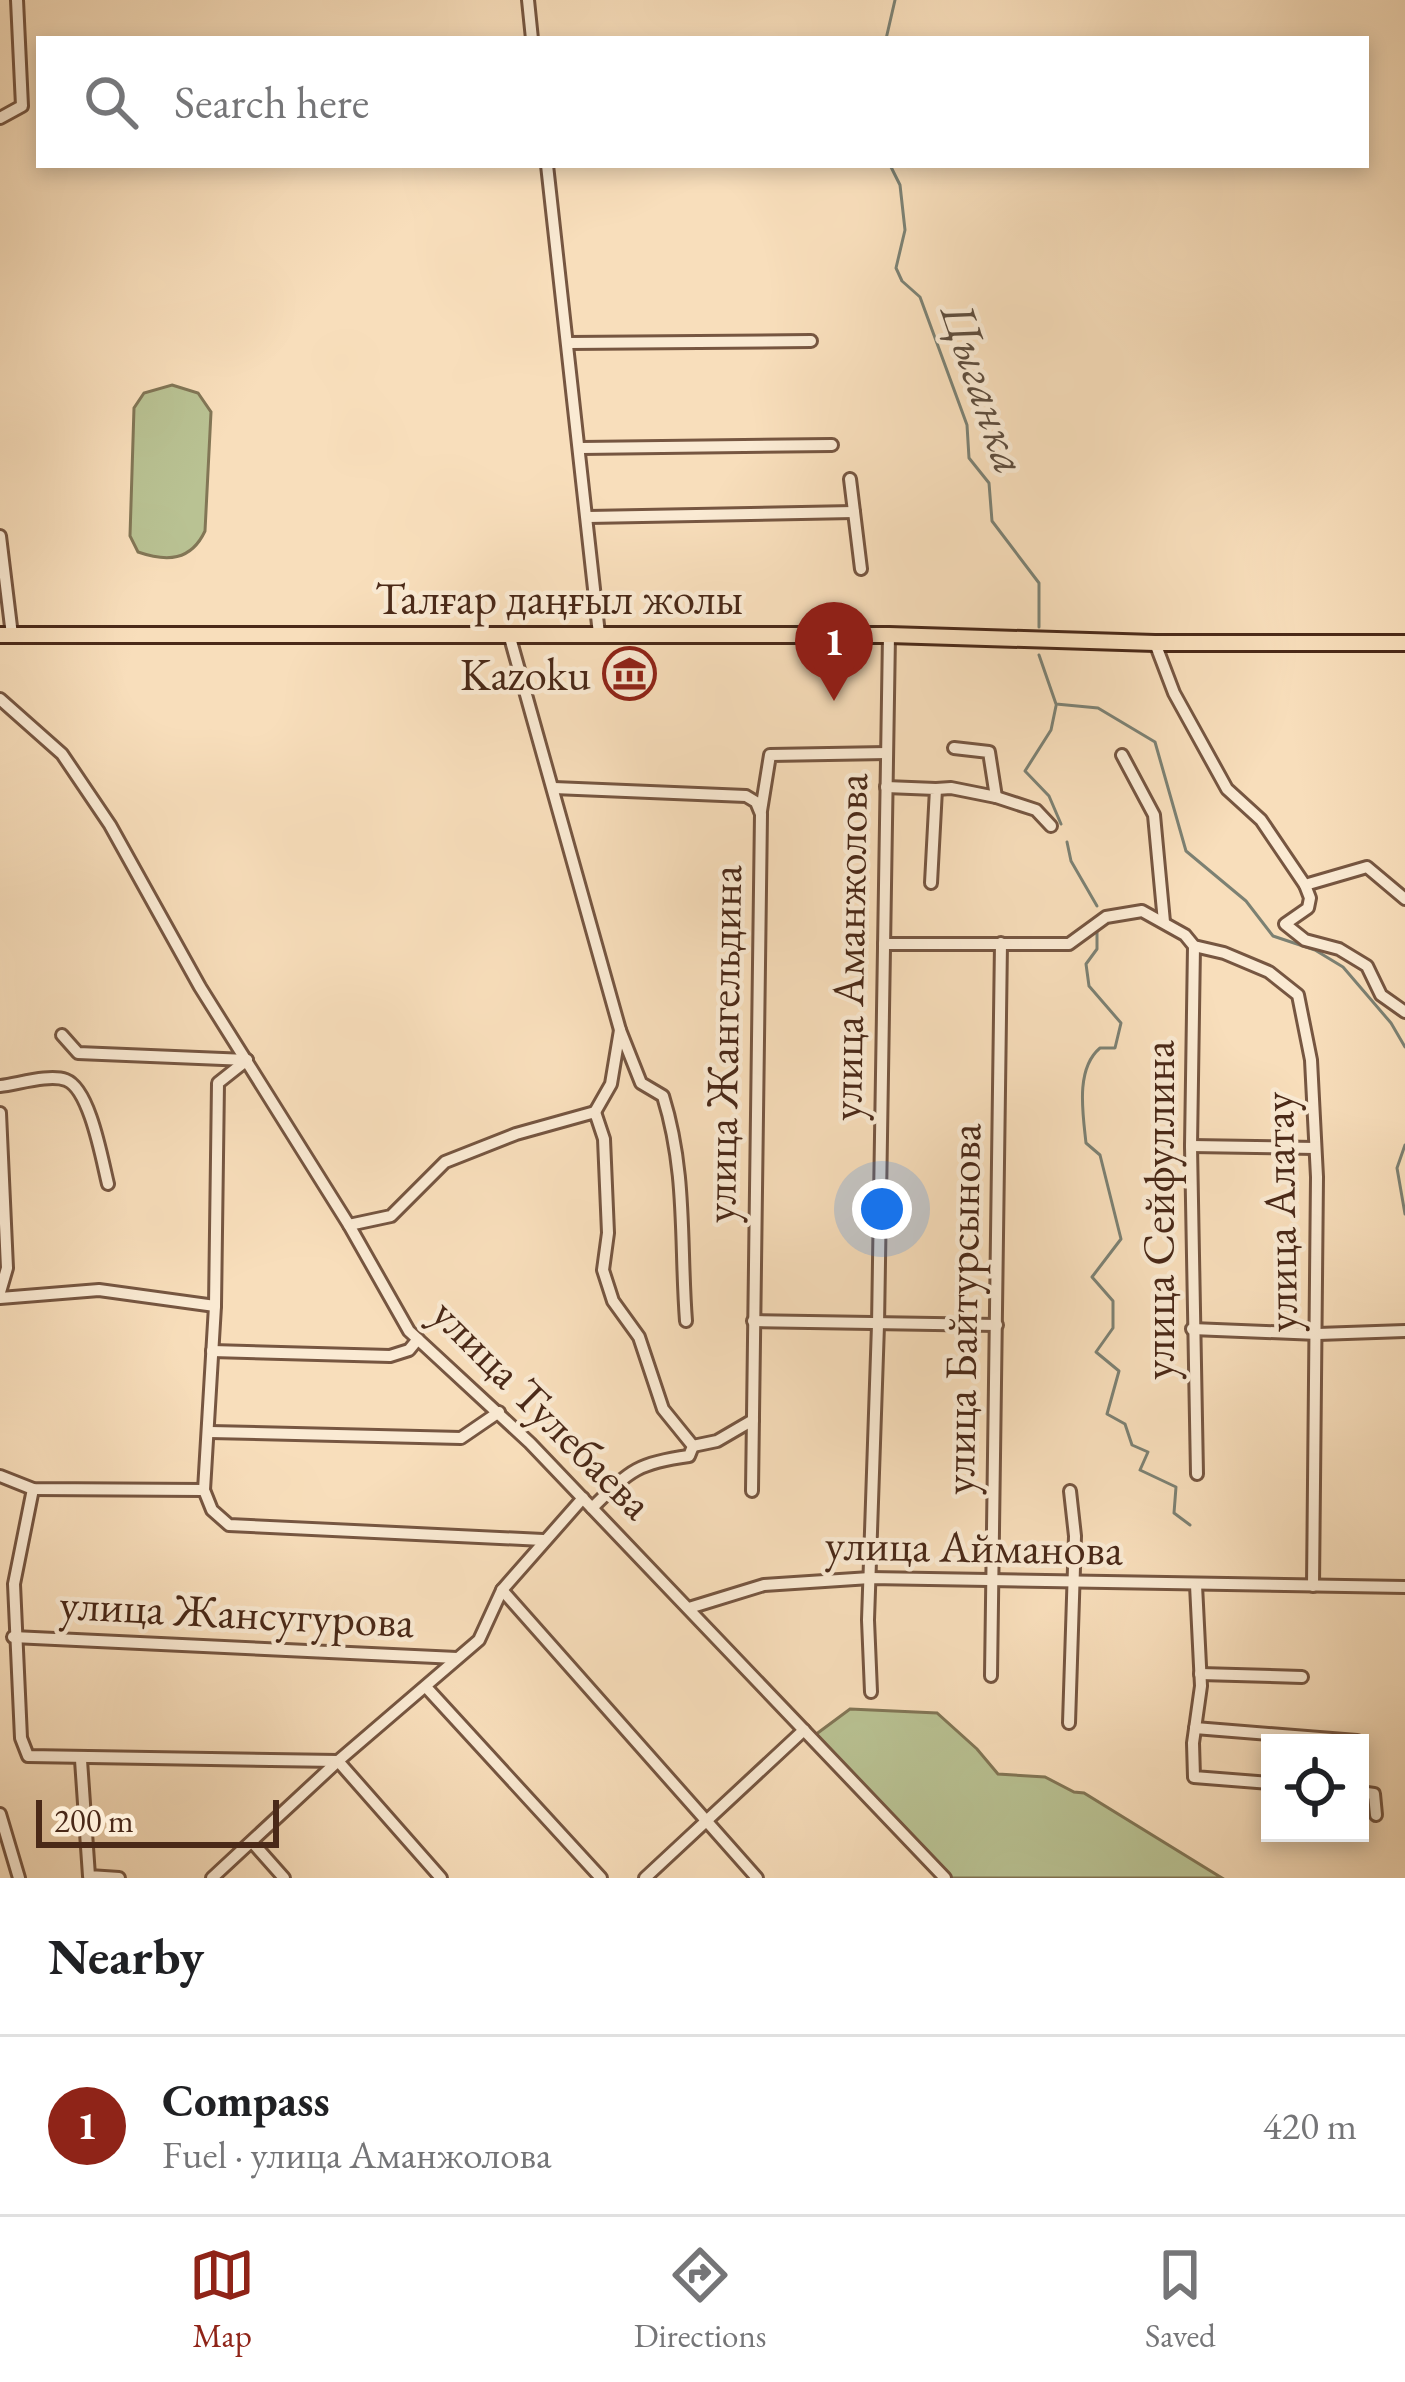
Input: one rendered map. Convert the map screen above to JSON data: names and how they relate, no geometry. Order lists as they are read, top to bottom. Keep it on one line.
{"streets":{"main road":["Талғар даңғыл жолы"],"street":["улица Аманжолова","улица Жангельдина","улица Сейфуллина","улица Алатау","улица Байтурсынова","улица Тулебаева","улица Айманова","улица Жансугурова"]},"crossings":[["Талғар даңғыл жолы","улица Аманжолова"],["улица Аманжолова","улица Айманова"],["улица Сейфуллина","улица Алатау"],["улица Алатау","улица Айманова"],["улица Байтурсынова","улица Айманова"],["улица Тулебаева","улица Айманова"]],"water":["Цыганка"],"places":{"museum":["Kazoku"]},"scale_bar":"200 m","page":{"search":"Search here","pins":"1","scale":"200 m","heading":"Nearby","list":[{"mark":"1","name":"Compass","note":"Fuel · улица Аманжолова","value":"420 m"}],"nav":["Map","Directions","Saved"]}}
